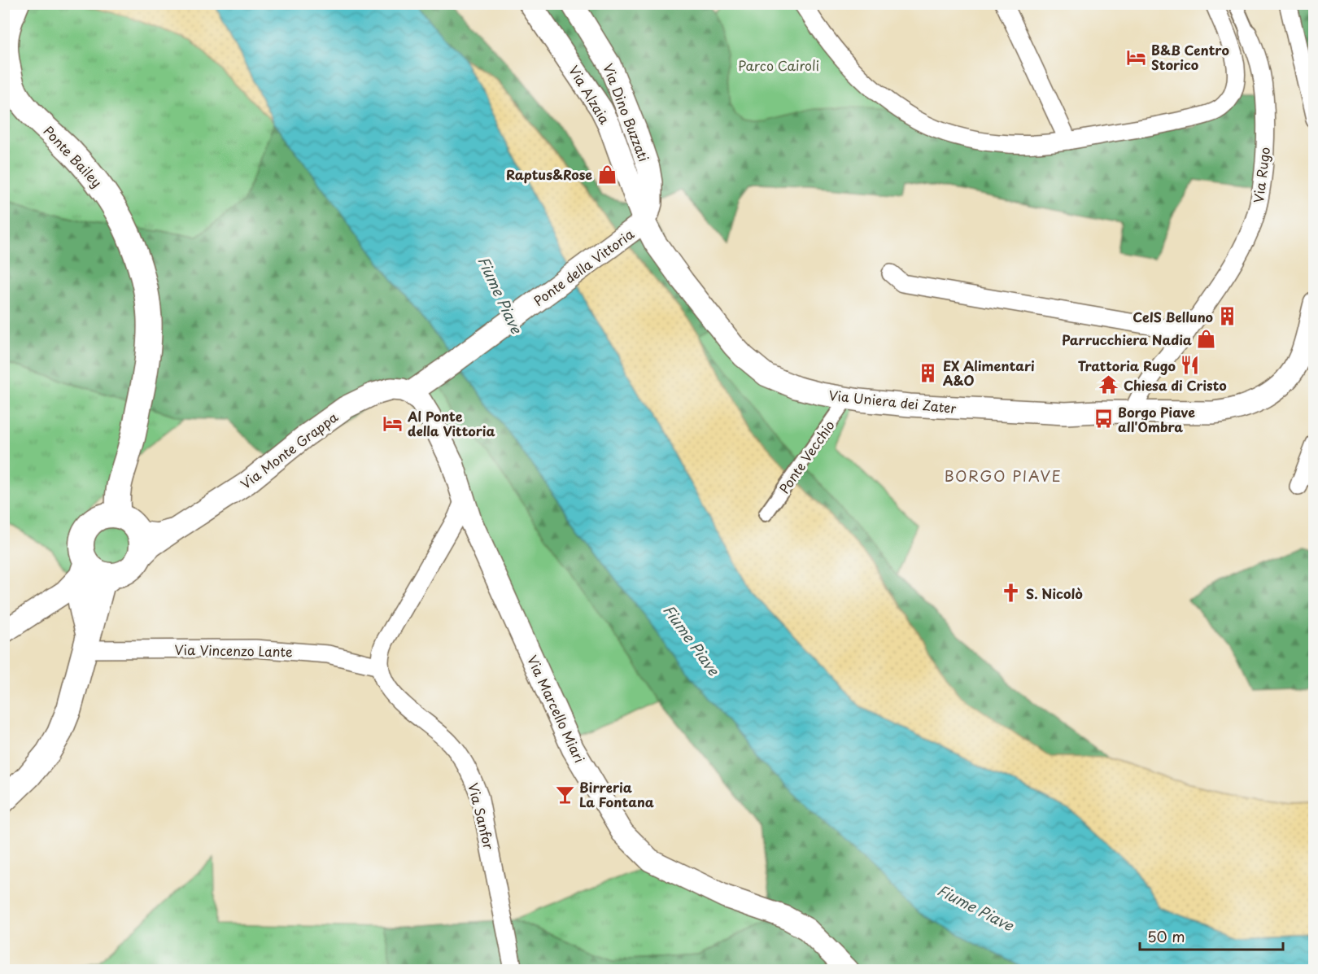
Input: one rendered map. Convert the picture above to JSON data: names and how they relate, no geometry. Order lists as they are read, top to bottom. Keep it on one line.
{"streets":{"main road":["Ponte Bailey","Via Monte Grappa"],"street":["Via Alzaia","Via Dino Buzzati","Via Rugo","Ponte della Vittoria","Via Uniera dei Zater","Ponte Vecchio","Via Vincenzo Lante","Via Marcello Miari","Via Sanfor"]},"crossings":[["Via Alzaia","Via Dino Buzzati"],["Via Alzaia","Ponte della Vittoria"],["Via Alzaia","Via Uniera dei Zater"],["Via Dino Buzzati","Ponte della Vittoria"],["Via Dino Buzzati","Via Uniera dei Zater"],["Via Rugo","Via Uniera dei Zater"],["Ponte della Vittoria","Via Uniera dei Zater"],["Ponte della Vittoria","Via Monte Grappa"],["Ponte della Vittoria","Via Marcello Miari"],["Via Uniera dei Zater","Ponte Vecchio"],["Via Monte Grappa","Via Marcello Miari"],["Via Vincenzo Lante","Via Sanfor"]],"districts":["BORGO PIAVE"],"water":["Fiume Piave"],"parks":["Parco Cairoli"],"places":{"hotel":["B&B Centro Storico","Al Ponte della Vittoria"],"shop":["Raptus&Rose","Parrucchiera Nadia"],"building":["CeIS Belluno","EX Alimentari A&O"],"restaurant":["Trattoria Rugo"],"temple":["Chiesa di Cristo"],"bus stop":["Borgo Piave all'Ombra"],"church":["S. Nicolò"],"bar":["Birreria La Fontana"]},"scale_bar":"50 m"}
